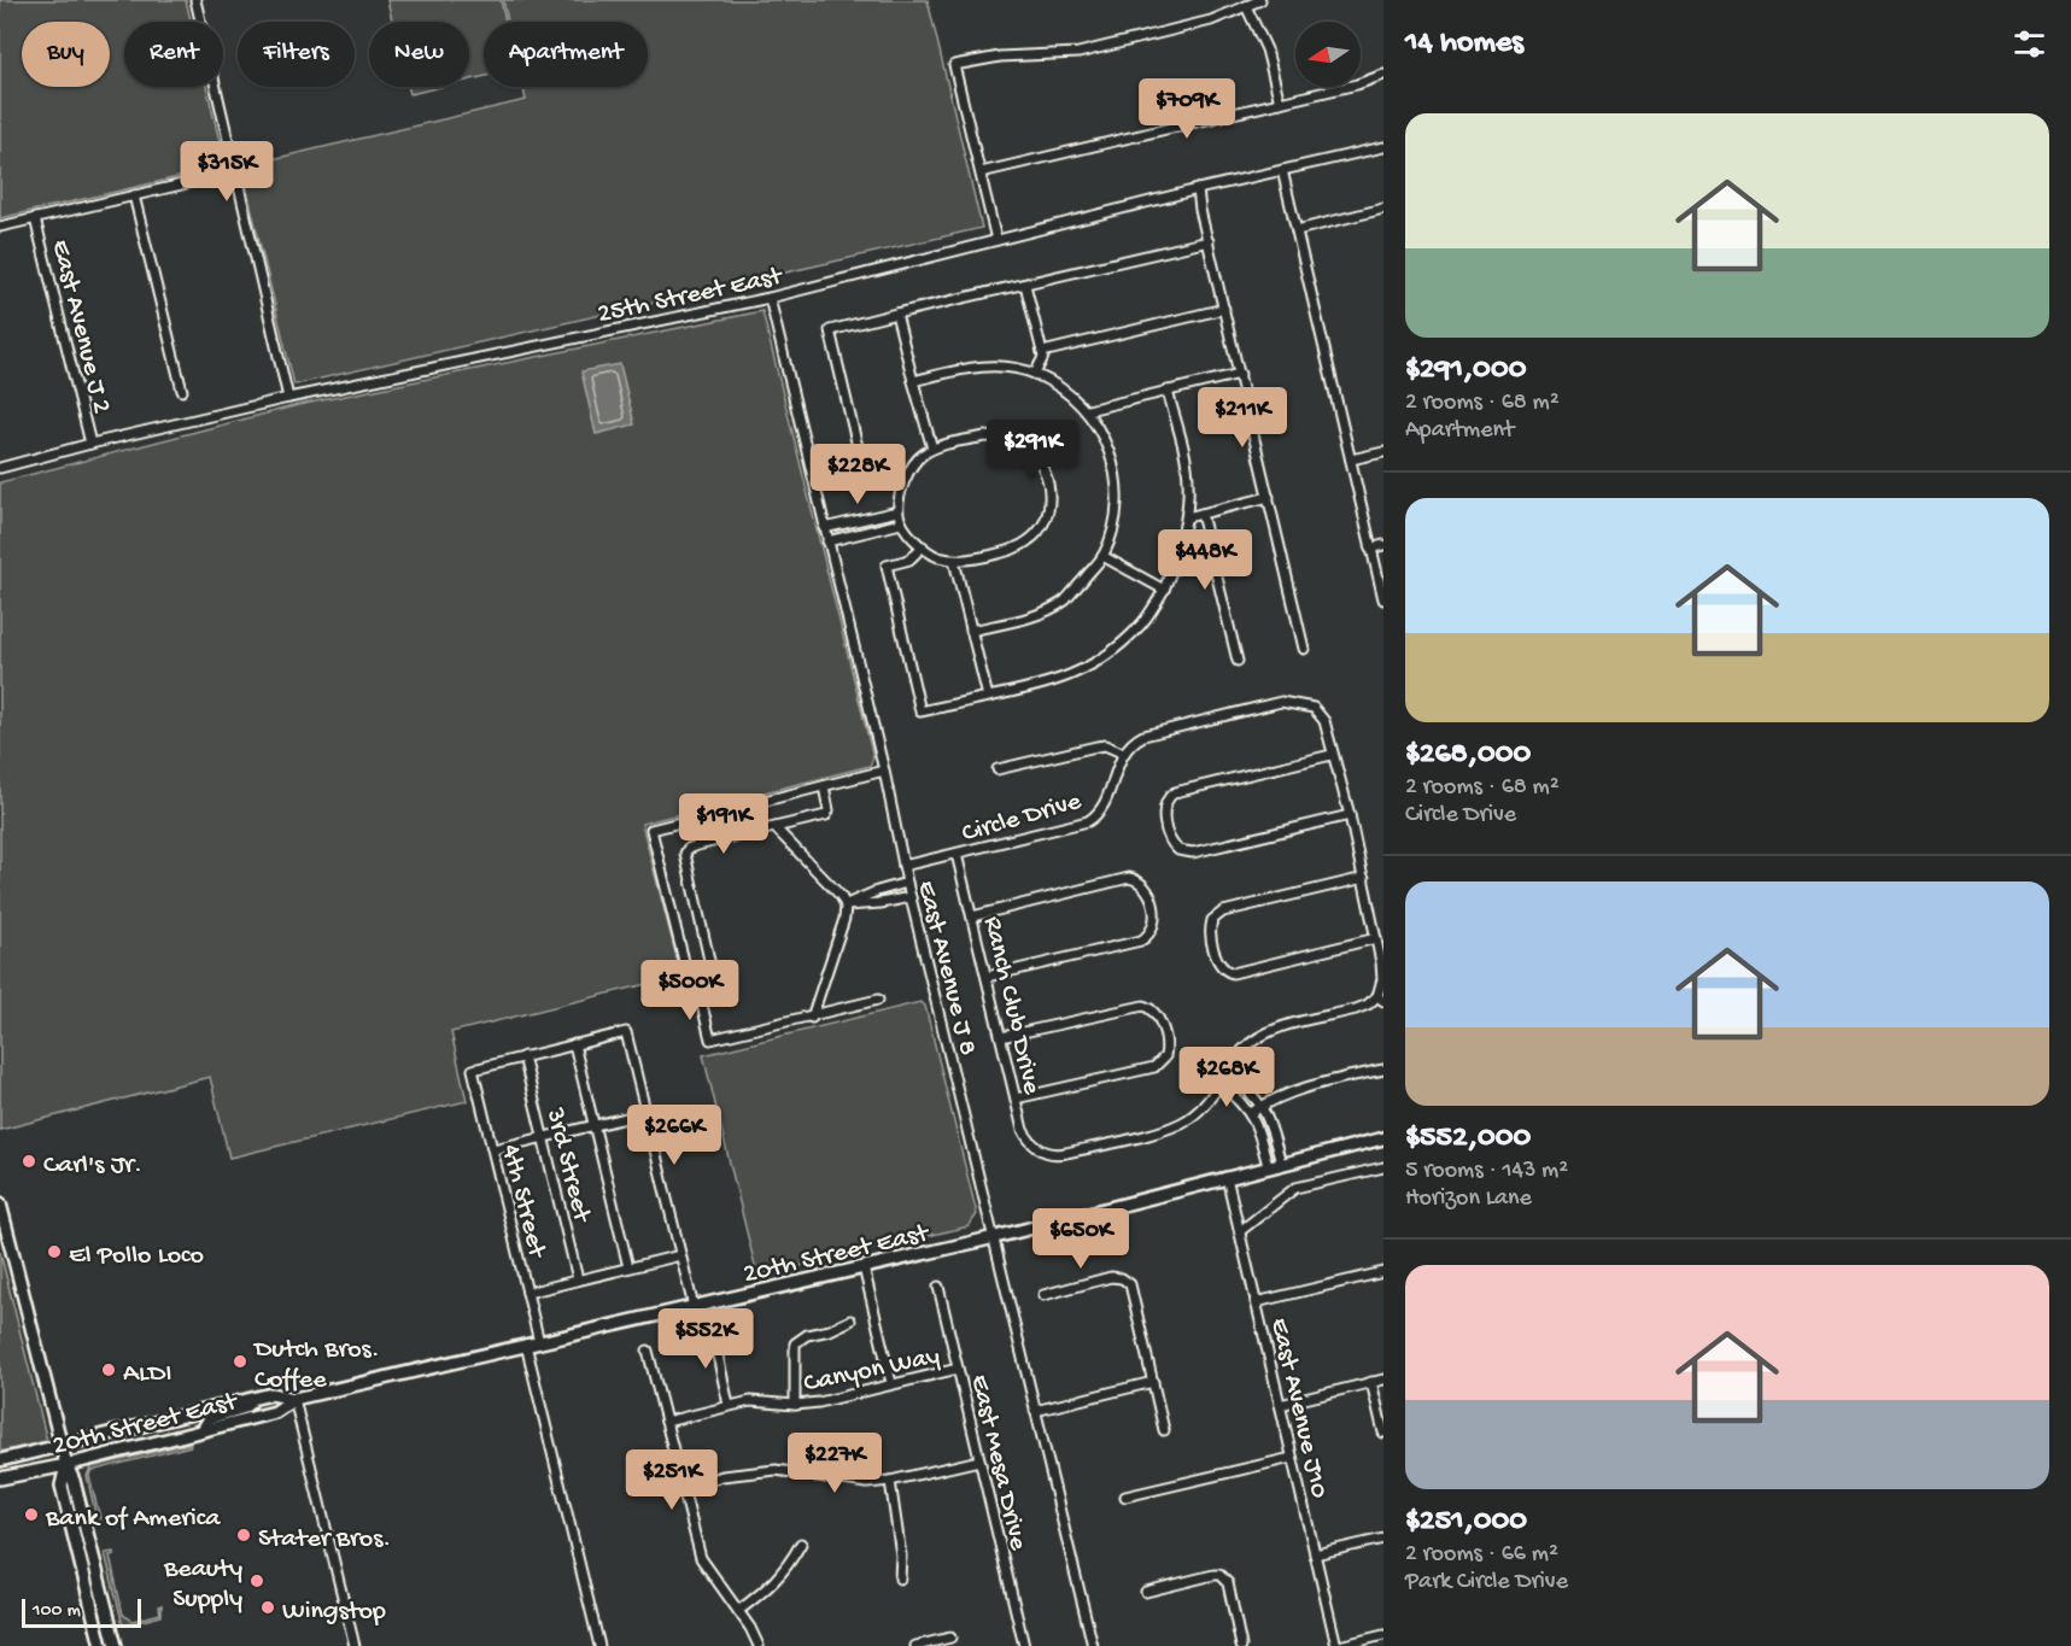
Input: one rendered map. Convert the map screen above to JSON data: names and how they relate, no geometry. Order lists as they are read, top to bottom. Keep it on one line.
{"streets":{"main road":["20th Street East"],"street":["25th Street East","East Avenue J 2","Circle Drive","East Avenue J 8","Ranch Club Drive","3rd Street","4th Street","Canyon Way","East Avenue J10","East Mesa Drive"]},"crossings":[["25th Street East","East Avenue J 2"],["25th Street East","East Avenue J 8"],["Circle Drive","East Avenue J 8"],["Circle Drive","Ranch Club Drive"],["East Avenue J 8","20th Street East"],["3rd Street","4th Street"],["4th Street","20th Street East"],["20th Street East","East Avenue J10"],["Canyon Way","East Mesa Drive"]],"places":["Carl's Jr.","El Pollo Loco","Dutch Bros. Coffee","ALDI","Bank of America","Stater Bros.","Beauty Supply","Wingstop"],"scale_bar":"100 m","north":"left","page":{"heading":"14 homes","chip":["Buy","Rent","Filters","New","Apartment"],"price":["$709K","$315K","$211K","$291K","$228K","$448K","$191K","$500K","$268K","$266K","$650K","$552K","$227K","$251K"],"list":[{"name":"$291,000","note":"2 rooms · 68 m² · Apartment"},{"name":"$268,000","note":"2 rooms · 68 m² · Circle Drive"},{"name":"$552,000","note":"5 rooms · 143 m² · Horizon Lane"},{"name":"$251,000","note":"2 rooms · 66 m² · Park Circle Drive"}],"scale":"100 m"}}
